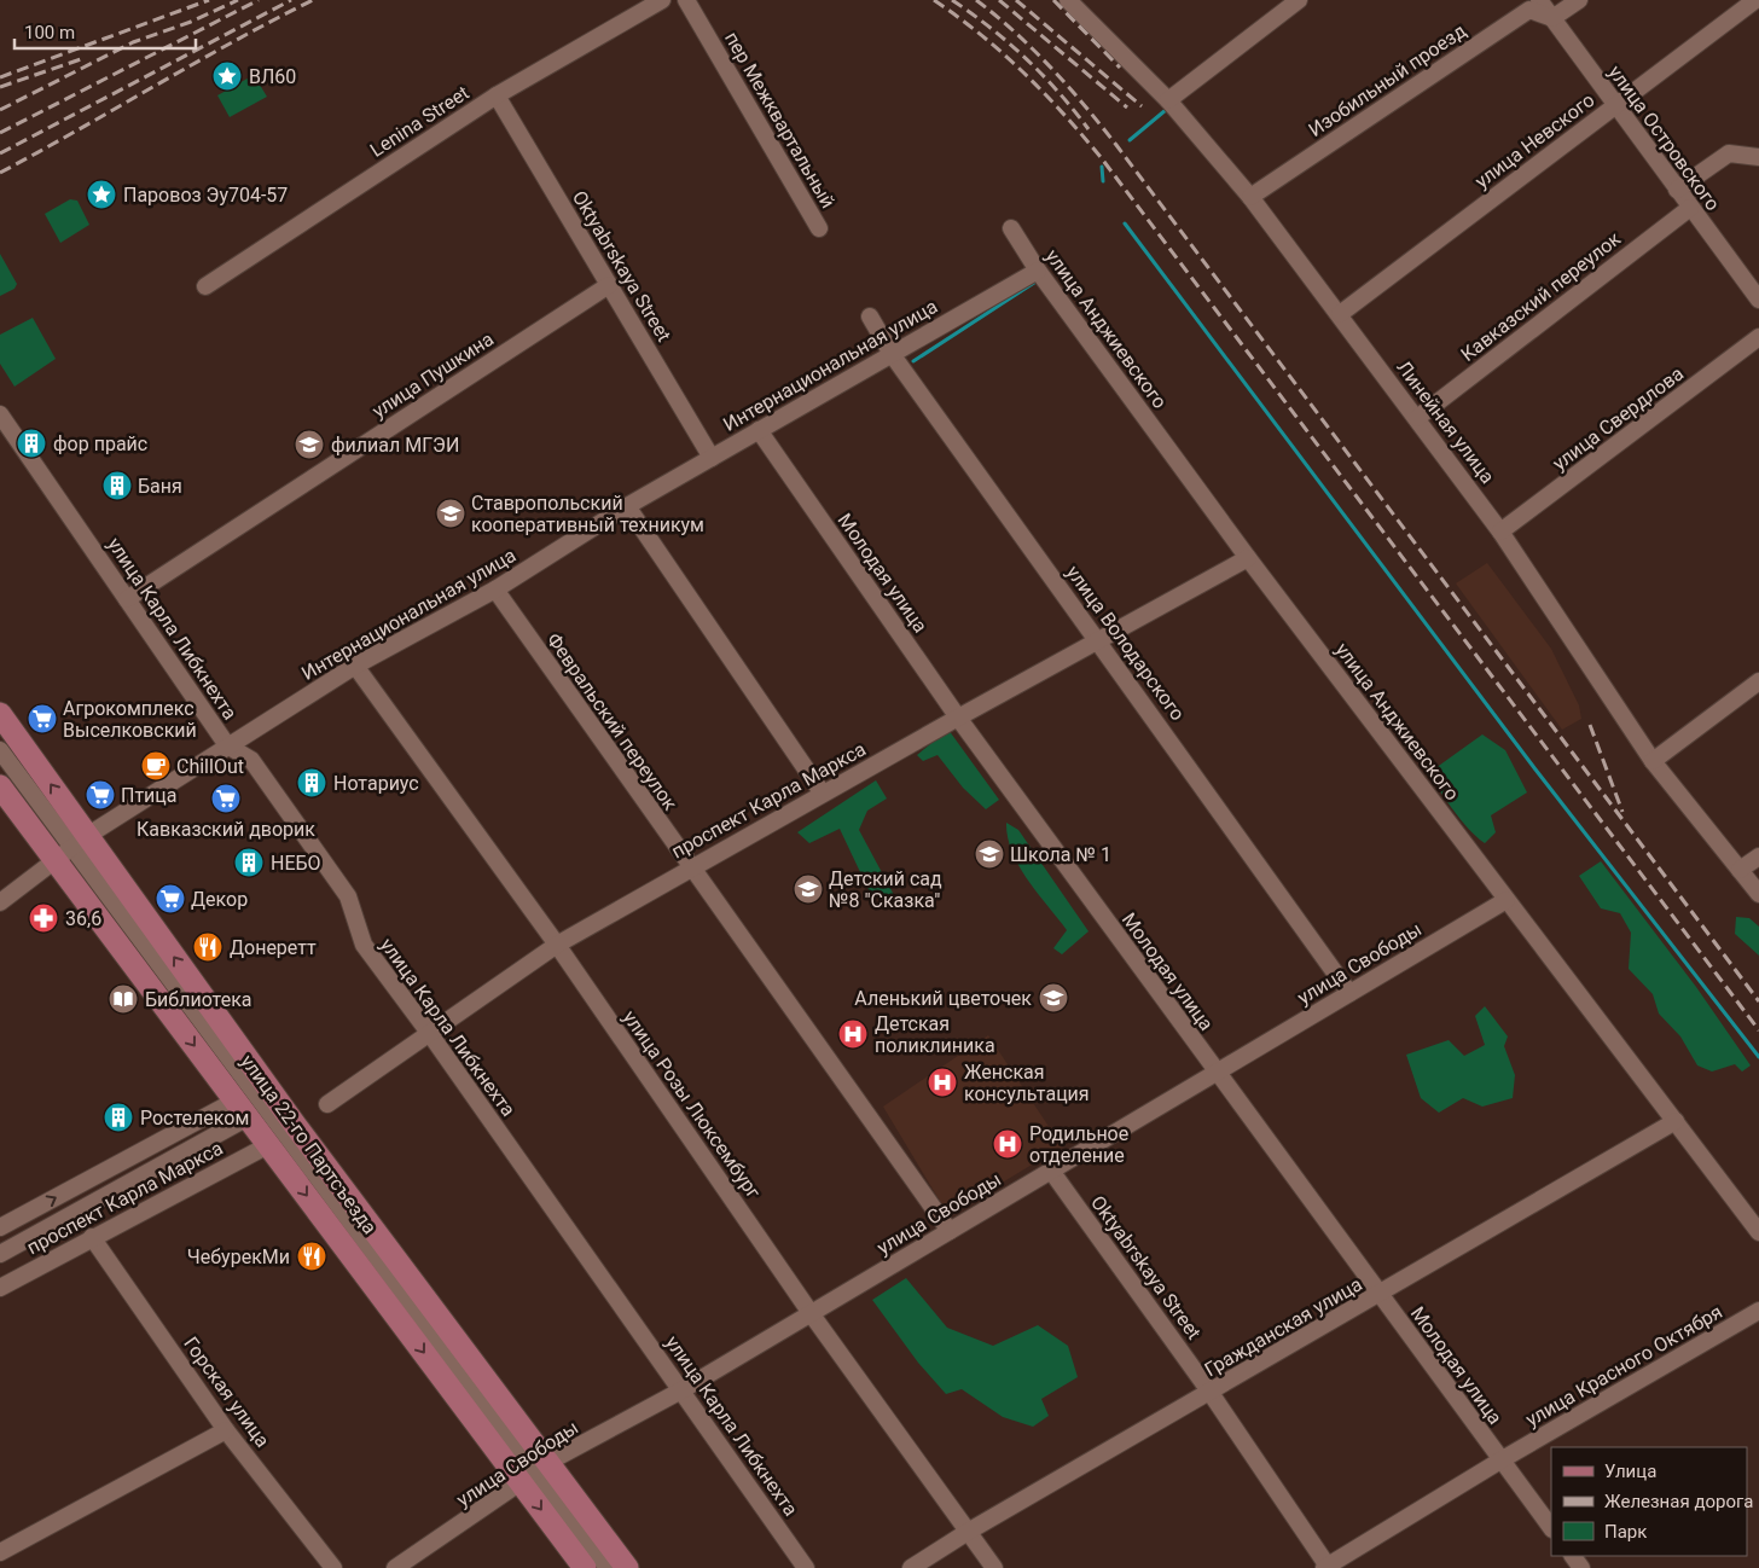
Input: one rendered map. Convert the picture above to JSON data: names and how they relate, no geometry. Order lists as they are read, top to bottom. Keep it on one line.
{"streets":{"main road":["улица 22-го Партсъезда"],"street":["Изобильный проезд","пер Межквартальный","Lenina Street","улица Островского","улица Невского","Oktyabrskaya Street","Кавказский переулок","улица Анджиевского","Интернациональная улица","улица Пушкина","улица Свердлова","Линейная улица","Молодая улица","улица Карла Либкнехта","улица Володарского","Февральский переулок","проспект Карла Маркса","улица Свободы","улица Розы Люксембург","Гражданская улица","улица Красного Октября","Горская улица"]},"crossings":[["Изобильный проезд","улица Островского"],["Изобильный проезд","Линейная улица"],["Lenina Street","Oktyabrskaya Street"],["улица Островского","улица Невского"],["улица Островского","Кавказский переулок"],["улица Невского","Линейная улица"],["Oktyabrskaya Street","Интернациональная улица"],["Oktyabrskaya Street","улица Пушкина"],["Oktyabrskaya Street","улица Свободы"],["Oktyabrskaya Street","Гражданская улица"],["Oktyabrskaya Street","улица Красного Октября"],["Кавказский переулок","Линейная улица"],["улица Анджиевского","Интернациональная улица"],["улица Анджиевского","проспект Карла Маркса"],["улица Анджиевского","улица Свободы"],["улица Анджиевского","Гражданская улица"],["Интернациональная улица","Молодая улица"],["Интернациональная улица","улица Карла Либкнехта"],["Интернациональная улица","улица Володарского"],["Интернациональная улица","Февральский переулок"],["Интернациональная улица","улица Розы Люксембург"],["Интернациональная улица","улица 22-го Партсъезда"],["улица Пушкина","улица Карла Либкнехта"],["улица Свердлова","Линейная улица"],["Молодая улица","проспект Карла Маркса"],["Молодая улица","улица Свободы"],["Молодая улица","Гражданская улица"],["Молодая улица","улица Красного Октября"],["улица Карла Либкнехта","проспект Карла Маркса"],["улица Карла Либкнехта","улица Свободы"],["улица Володарского","проспект Карла Маркса"],["улица Володарского","улица Свободы"],["Февральский переулок","проспект Карла Маркса"],["Февральский переулок","улица Свободы"],["проспект Карла Маркса","улица Розы Люксембург"],["проспект Карла Маркса","улица 22-го Партсъезда"],["проспект Карла Маркса","Горская улица"],["улица Свободы","улица Розы Люксембург"],["улица Свободы","улица 22-го Партсъезда"],["улица Розы Люксембург","Гражданская улица"]],"places":{"place":["ВЛ60","Паровоз Эу704-57"],"building":["фор прайс","Баня","Нотариус","НЕБО","Ростелеком"],"school or university":["филиал МГЭИ","Ставропольский кооперативный техникум","Школа № 1","Детский сад №8 \"Сказка\"","Аленький цветочек"],"supermarket":["Агрокомплекс Выселковский","Птица","Кавказский дворик","Декор"],"cafe":["ChillOut"],"pharmacy":["36,6"],"restaurant":["Донеретт","ЧебурекМи"],"library":["Библиотека"],"hospital":["Детская поликлиника","Женская консультация","Родильное отделение"]},"legend":["Улица","Железная дорога","Парк"],"scale_bar":"100 m"}
